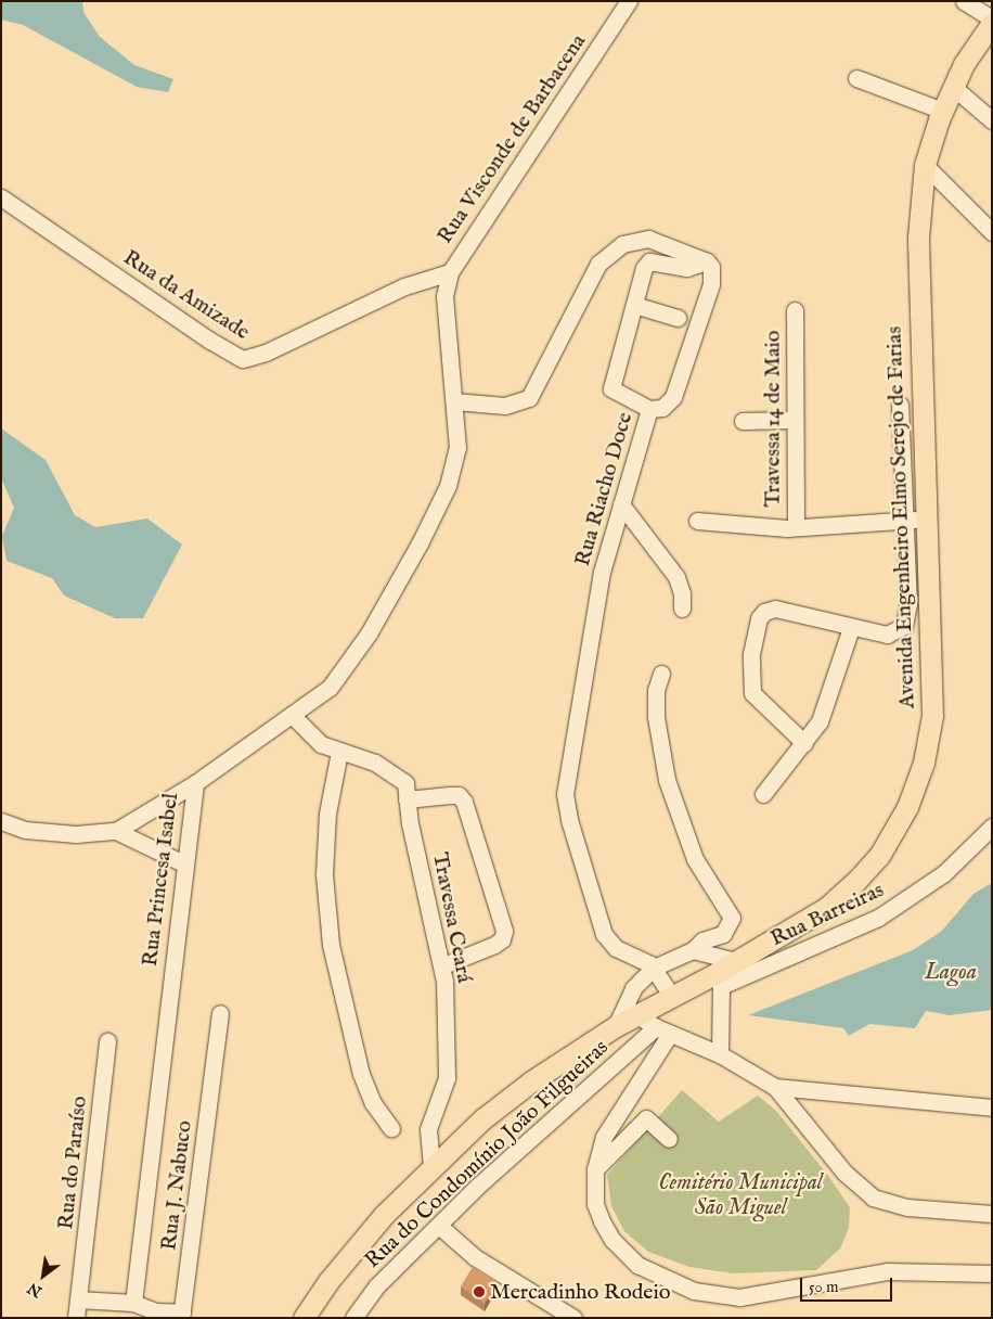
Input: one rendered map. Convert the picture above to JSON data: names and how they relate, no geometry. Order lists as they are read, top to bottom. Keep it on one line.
{"streets":{"main road":["Avenida Engenheiro Elmo Serejo de Farias"],"street":["Rua Visconde de Barbacena","Rua da Amizade","Travessa 14 de Maio","Rua Riacho Doce","Rua Princesa Isabel","Rua Barreiras","Travessa Ceará","Rua do Condomínio João Filgueiras","Rua do Paraíso","Rua J. Nabuco"]},"crossings":[["Rua Visconde de Barbacena","Rua da Amizade"],["Rua Visconde de Barbacena","Rua Princesa Isabel"],["Rua da Amizade","Rua Princesa Isabel"],["Travessa 14 de Maio","Avenida Engenheiro Elmo Serejo de Farias"],["Avenida Engenheiro Elmo Serejo de Farias","Rua Barreiras"],["Avenida Engenheiro Elmo Serejo de Farias","Travessa Ceará"],["Rua Princesa Isabel","Travessa Ceará"],["Rua Princesa Isabel","Rua J. Nabuco"]],"water":["Lagoa"],"parks":["Cemitério Municipal São Miguel"],"places":["Mercadinho Rodeio"],"scale_bar":"50 m","north":"bottom left"}
